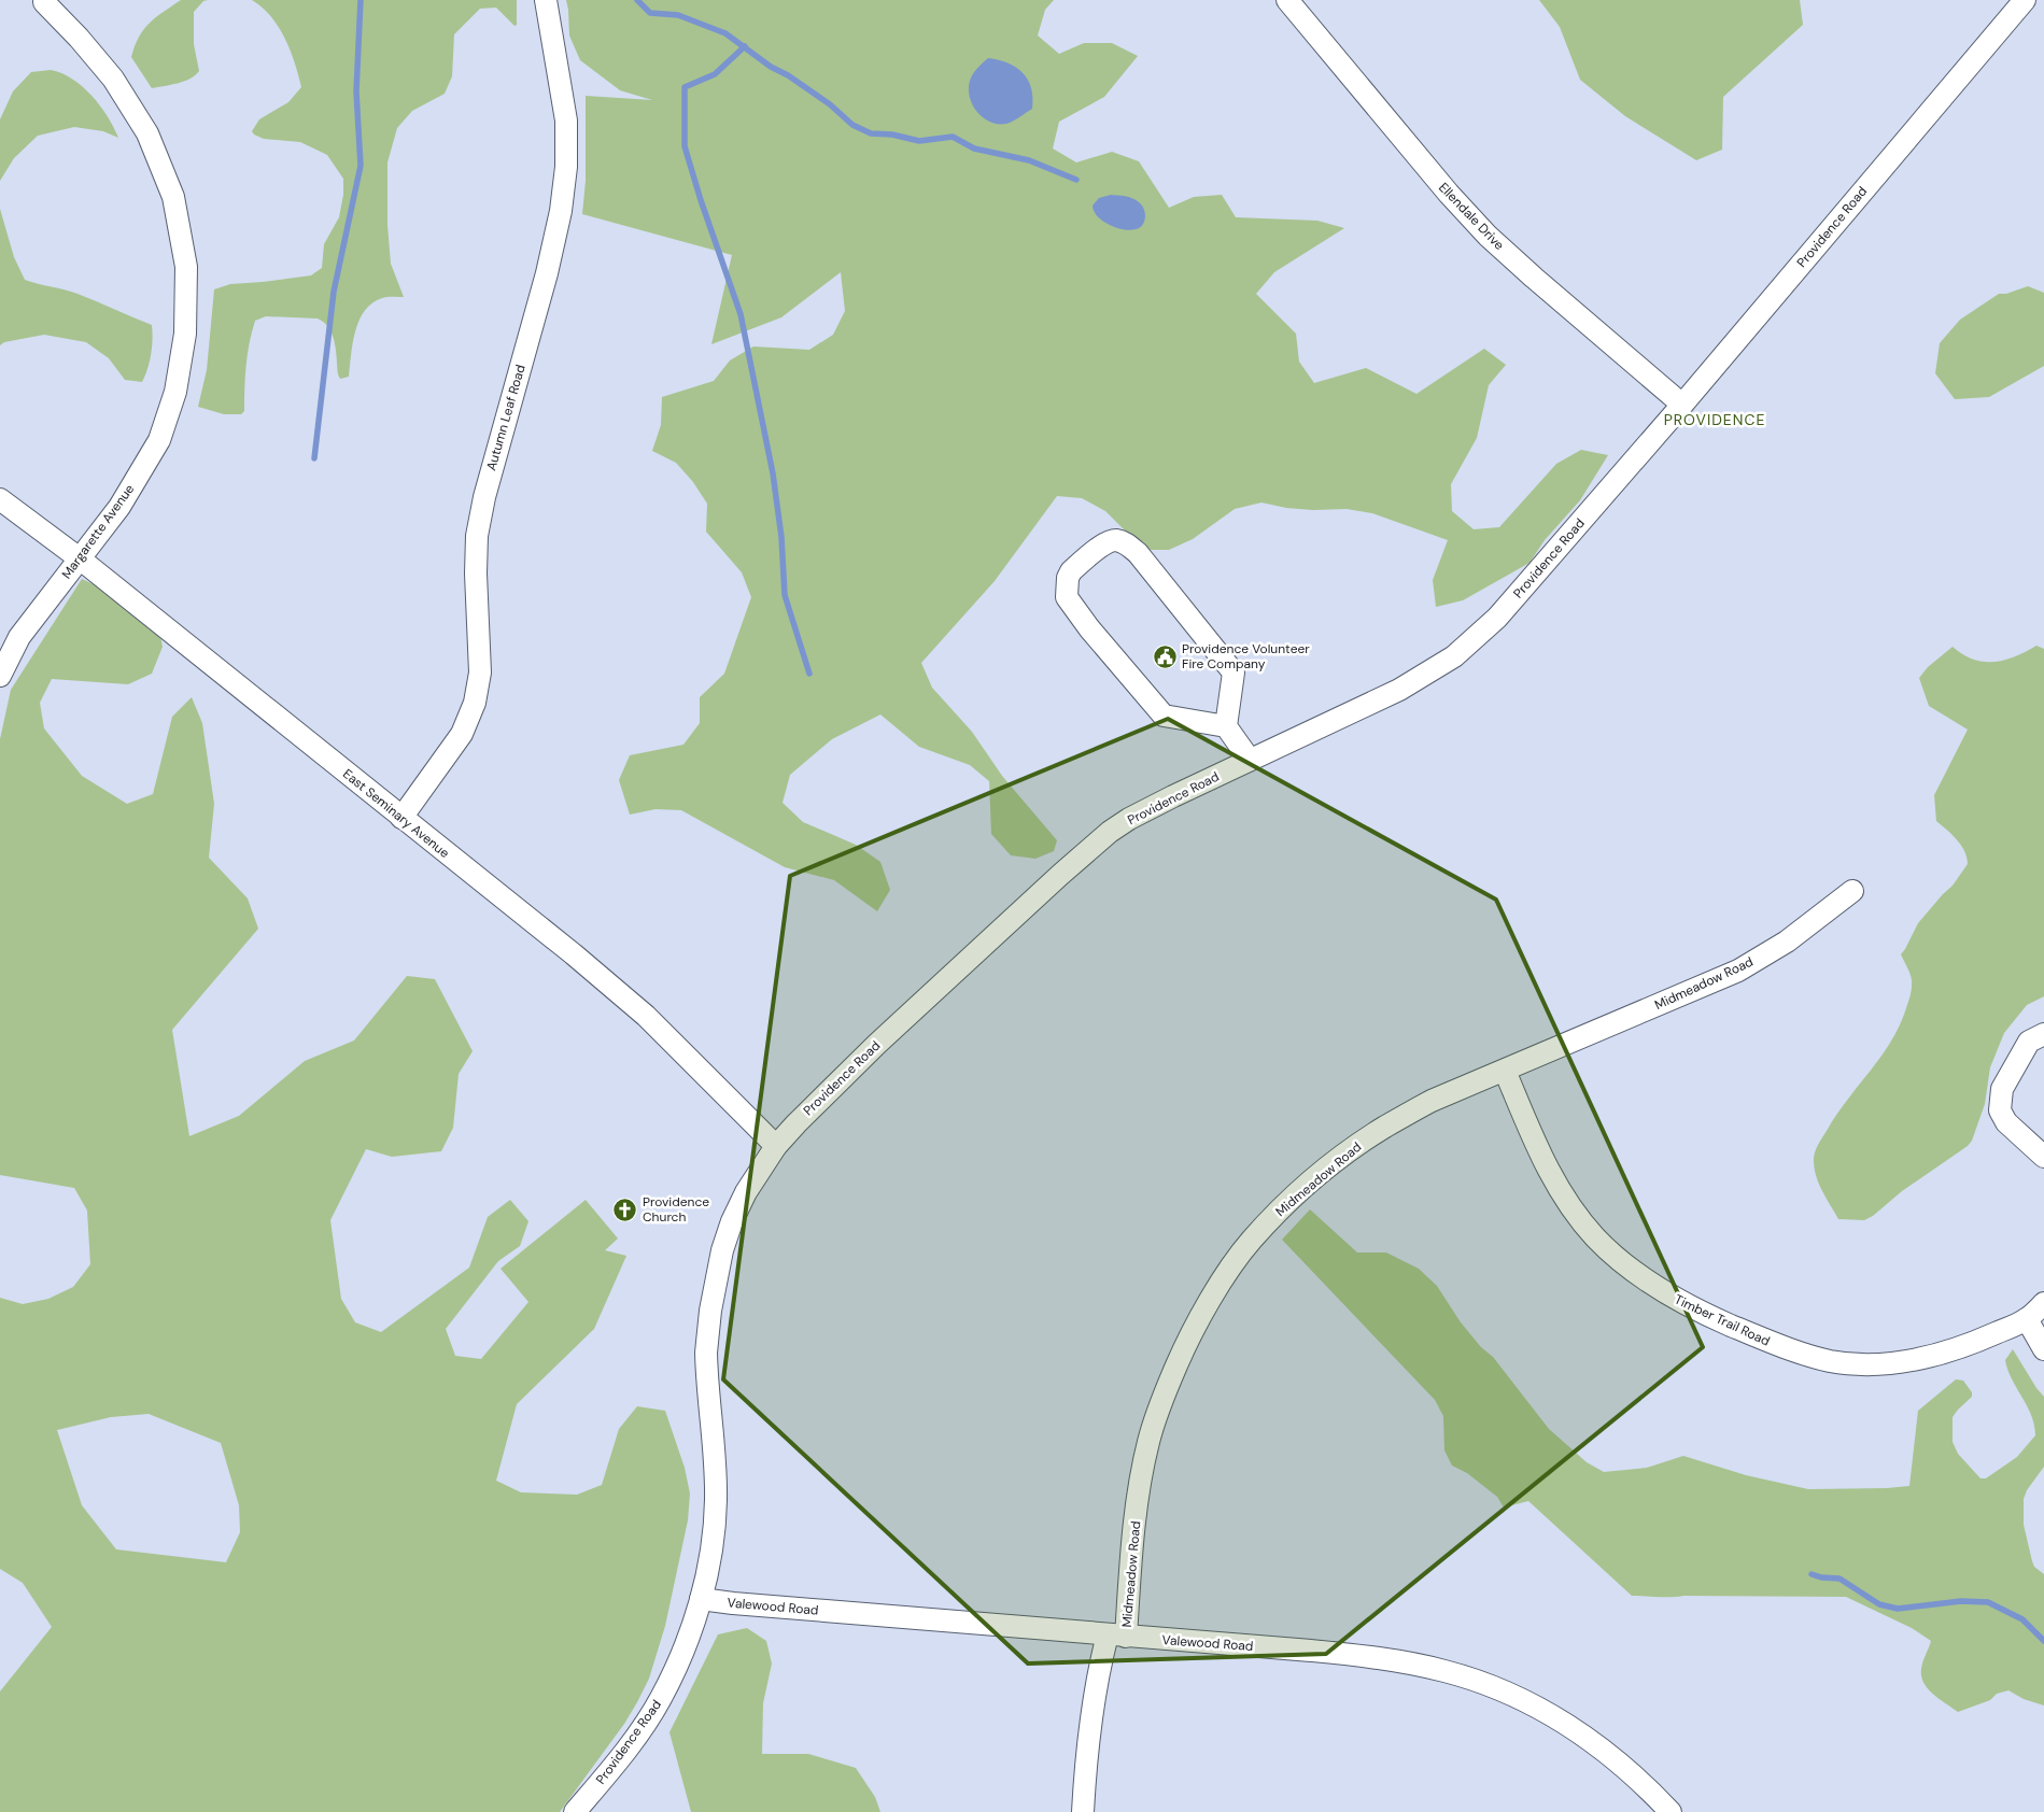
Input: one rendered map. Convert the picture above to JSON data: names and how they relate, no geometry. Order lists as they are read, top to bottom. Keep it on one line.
{"streets":{"street":["Ellendale Drive","Providence Road","Autumn Leaf Road","Margarette Avenue","East Seminary Avenue","Midmeadow Road","Timber Trail Road","Valewood Road"]},"crossings":[["Ellendale Drive","Providence Road"],["Providence Road","East Seminary Avenue"],["Providence Road","Valewood Road"],["Autumn Leaf Road","East Seminary Avenue"],["Margarette Avenue","East Seminary Avenue"],["Midmeadow Road","Timber Trail Road"],["Midmeadow Road","Valewood Road"]],"districts":["PROVIDENCE"],"places":{"public building":["Providence Volunteer Fire Company"],"church":["Providence Church"]}}
